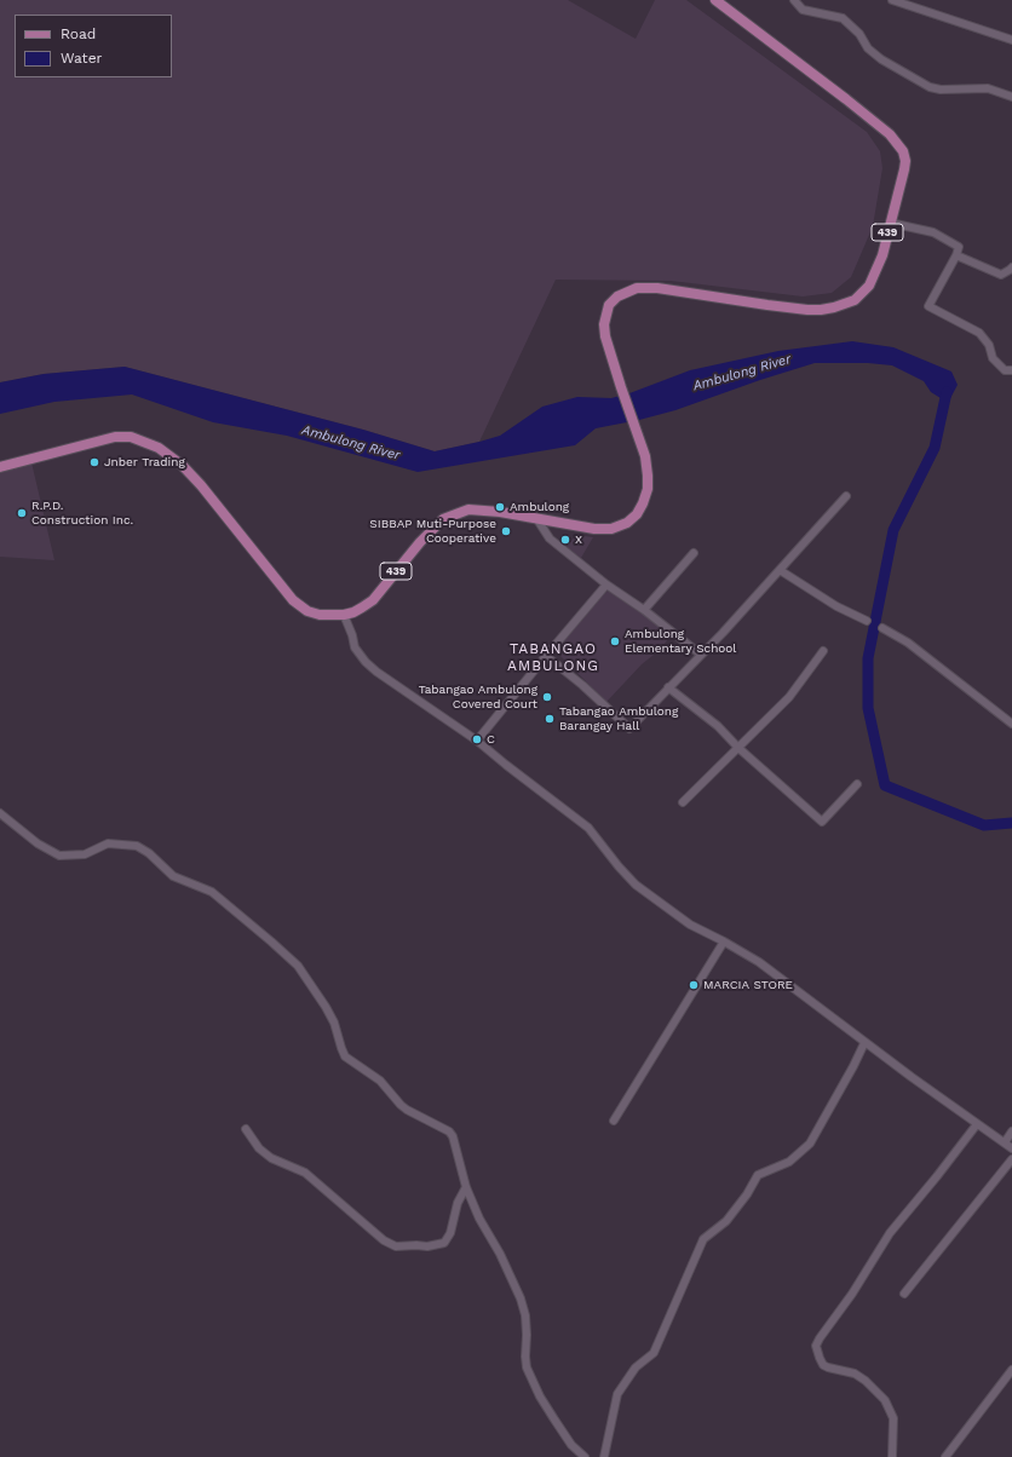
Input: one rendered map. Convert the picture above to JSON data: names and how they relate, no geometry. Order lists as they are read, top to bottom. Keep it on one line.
{"streets":{"main road":["439"]},"districts":["TABANGAO AMBULONG"],"water":["Ambulong River"],"places":["Jnber Trading","Ambulong","R.P.D. Construction Inc.","SIBBAP Muti-Purpose Cooperative","X","Ambulong Elementary School","Tabangao Ambulong Covered Court","Tabangao Ambulong Barangay Hall","C","MARCIA STORE"],"legend":["Road","Water"]}
